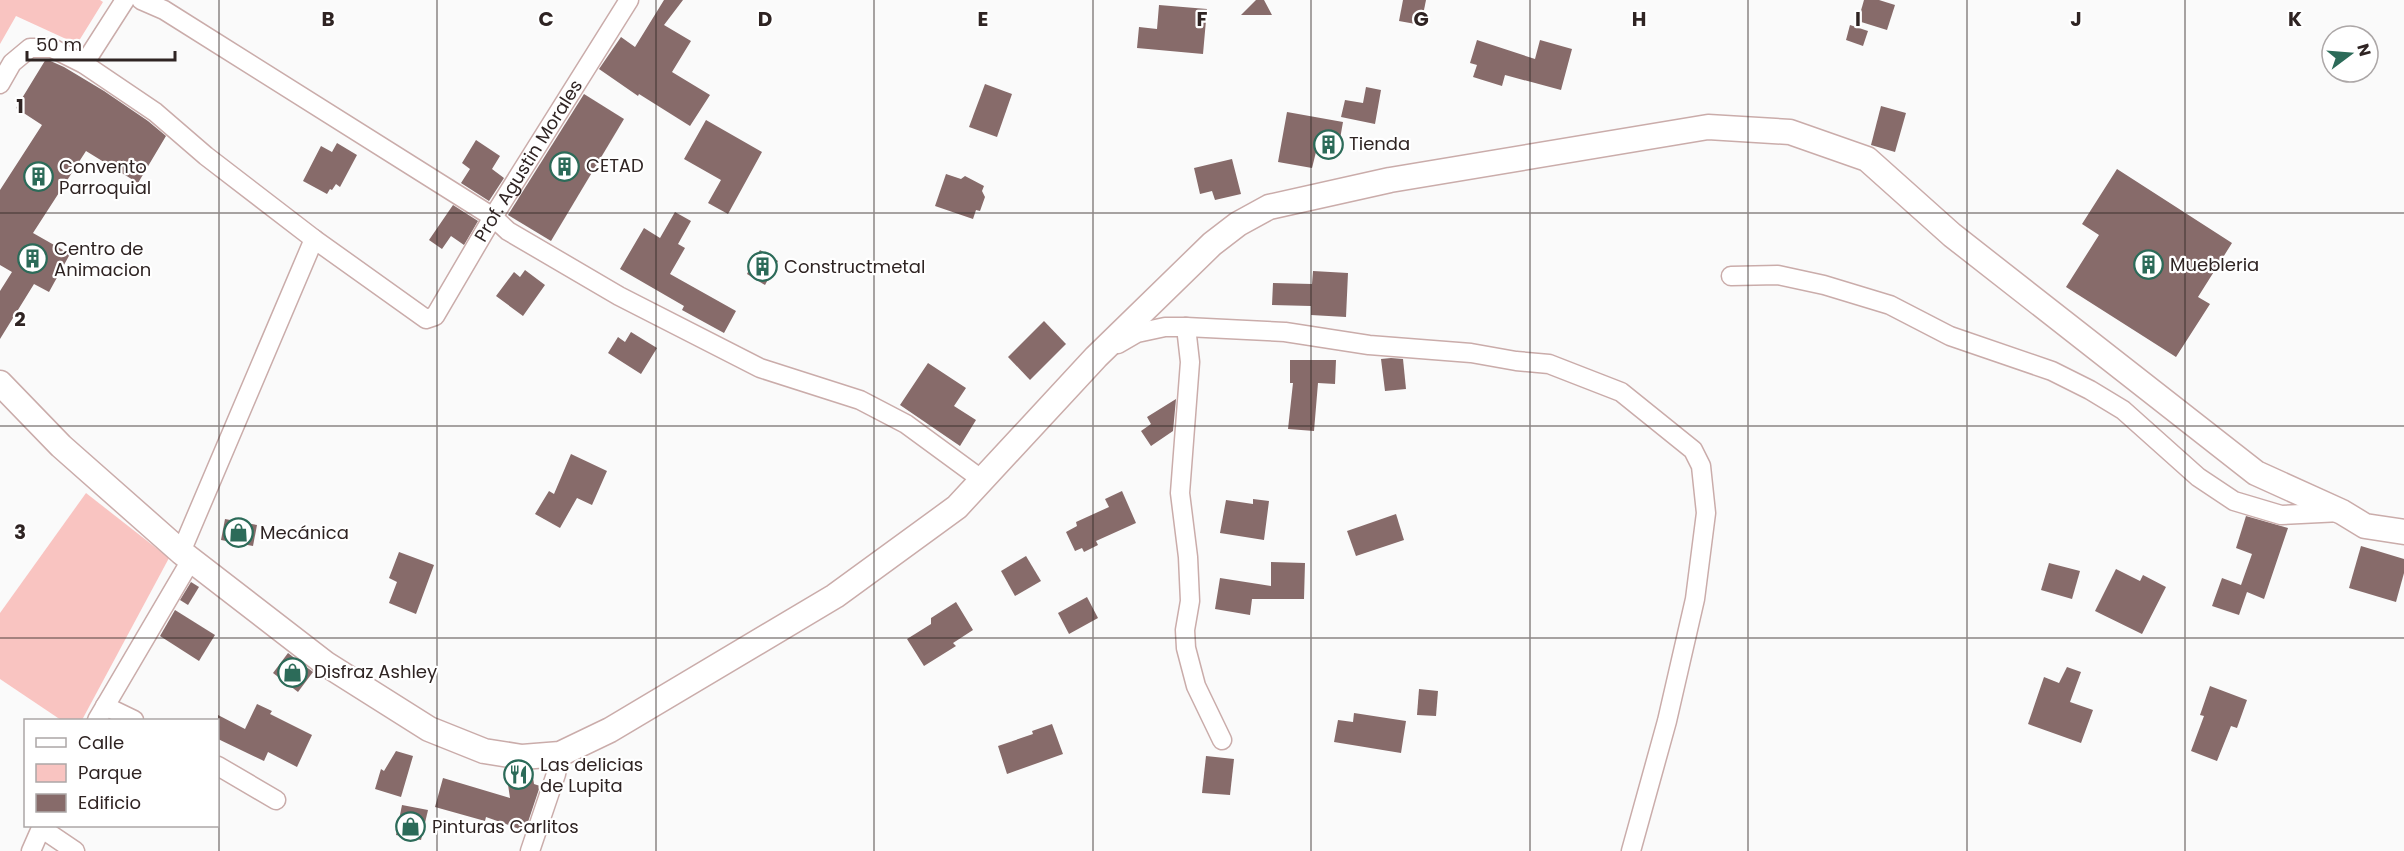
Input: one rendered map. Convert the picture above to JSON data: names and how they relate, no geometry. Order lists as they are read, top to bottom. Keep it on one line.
{"streets":{"street":["Prof. Agustin Morales"]},"places":{"building":["Tienda","CETAD","Convento Parroquial","Centro de Animacion","Muebleria","Constructmetal"],"shop":["Mecánica","Disfraz Ashley","Pinturas Carlitos"],"restaurant":["Las delicias de Lupita"]},"legend":["Calle","Parque","Edificio"],"scale_bar":"50 m","north":"right","grid":{"columns":["B","C","D","E","F","G","H","I","J","K"],"rows":["1","2","3"]}}
